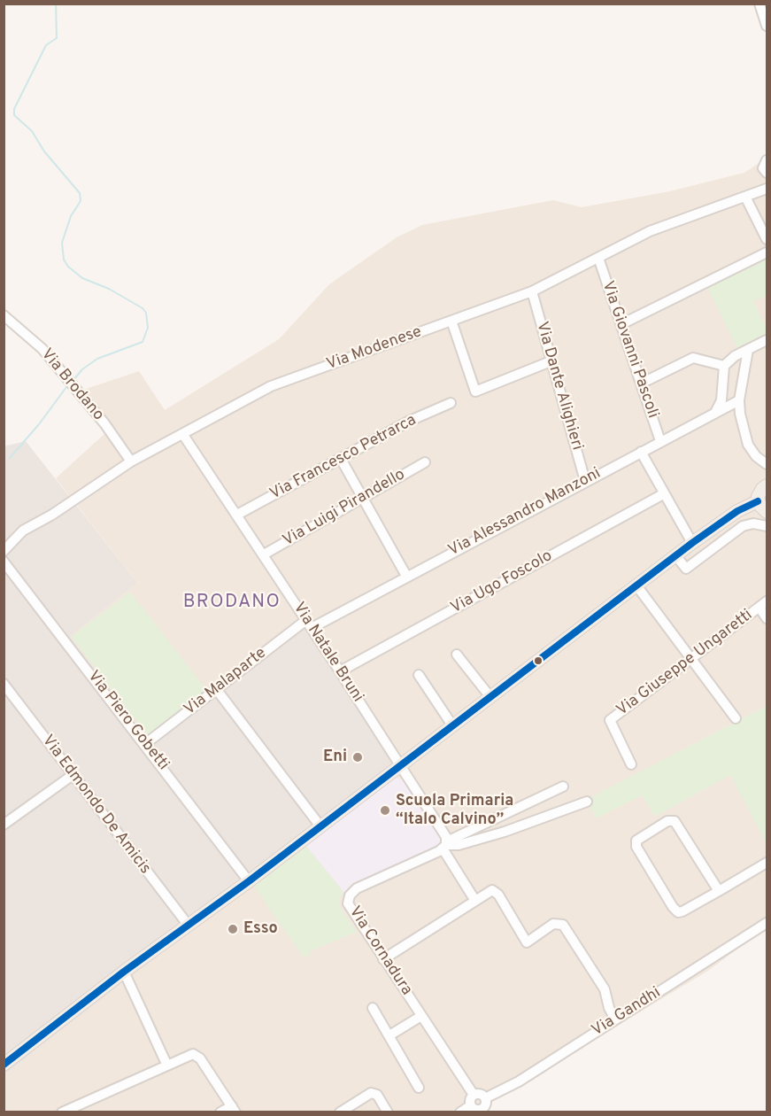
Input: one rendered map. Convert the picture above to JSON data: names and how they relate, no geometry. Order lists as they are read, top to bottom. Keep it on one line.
{"streets":{"street":["Via Modenese","Via Giovanni Pascoli","Via Brodano","Via Dante Alighieri","Via Francesco Petrarca","Via Luigi Pirandello","Via Alessandro Manzoni","Via Ugo Foscolo","Via Natale Bruni","Via Giuseppe Ungaretti","Via Malaparte","Via Piero Gobetti","Via Edmondo De Amicis","Via Cornadura","Via Gandhi"]},"crossings":[["Via Modenese","Via Giovanni Pascoli"],["Via Modenese","Via Brodano"],["Via Modenese","Via Dante Alighieri"],["Via Modenese","Via Natale Bruni"],["Via Giovanni Pascoli","Via Alessandro Manzoni"],["Via Dante Alighieri","Via Alessandro Manzoni"],["Via Francesco Petrarca","Via Natale Bruni"],["Via Luigi Pirandello","Via Natale Bruni"],["Via Alessandro Manzoni","Via Natale Bruni"],["Via Alessandro Manzoni","Via Malaparte"],["Via Ugo Foscolo","Via Natale Bruni"],["Via Natale Bruni","Via Malaparte"],["Via Malaparte","Via Piero Gobetti"],["Via Cornadura","Via Gandhi"]],"districts":["BRODANO"],"places":["Eni","Scuola Primaria “Italo Calvino”","Esso"]}
